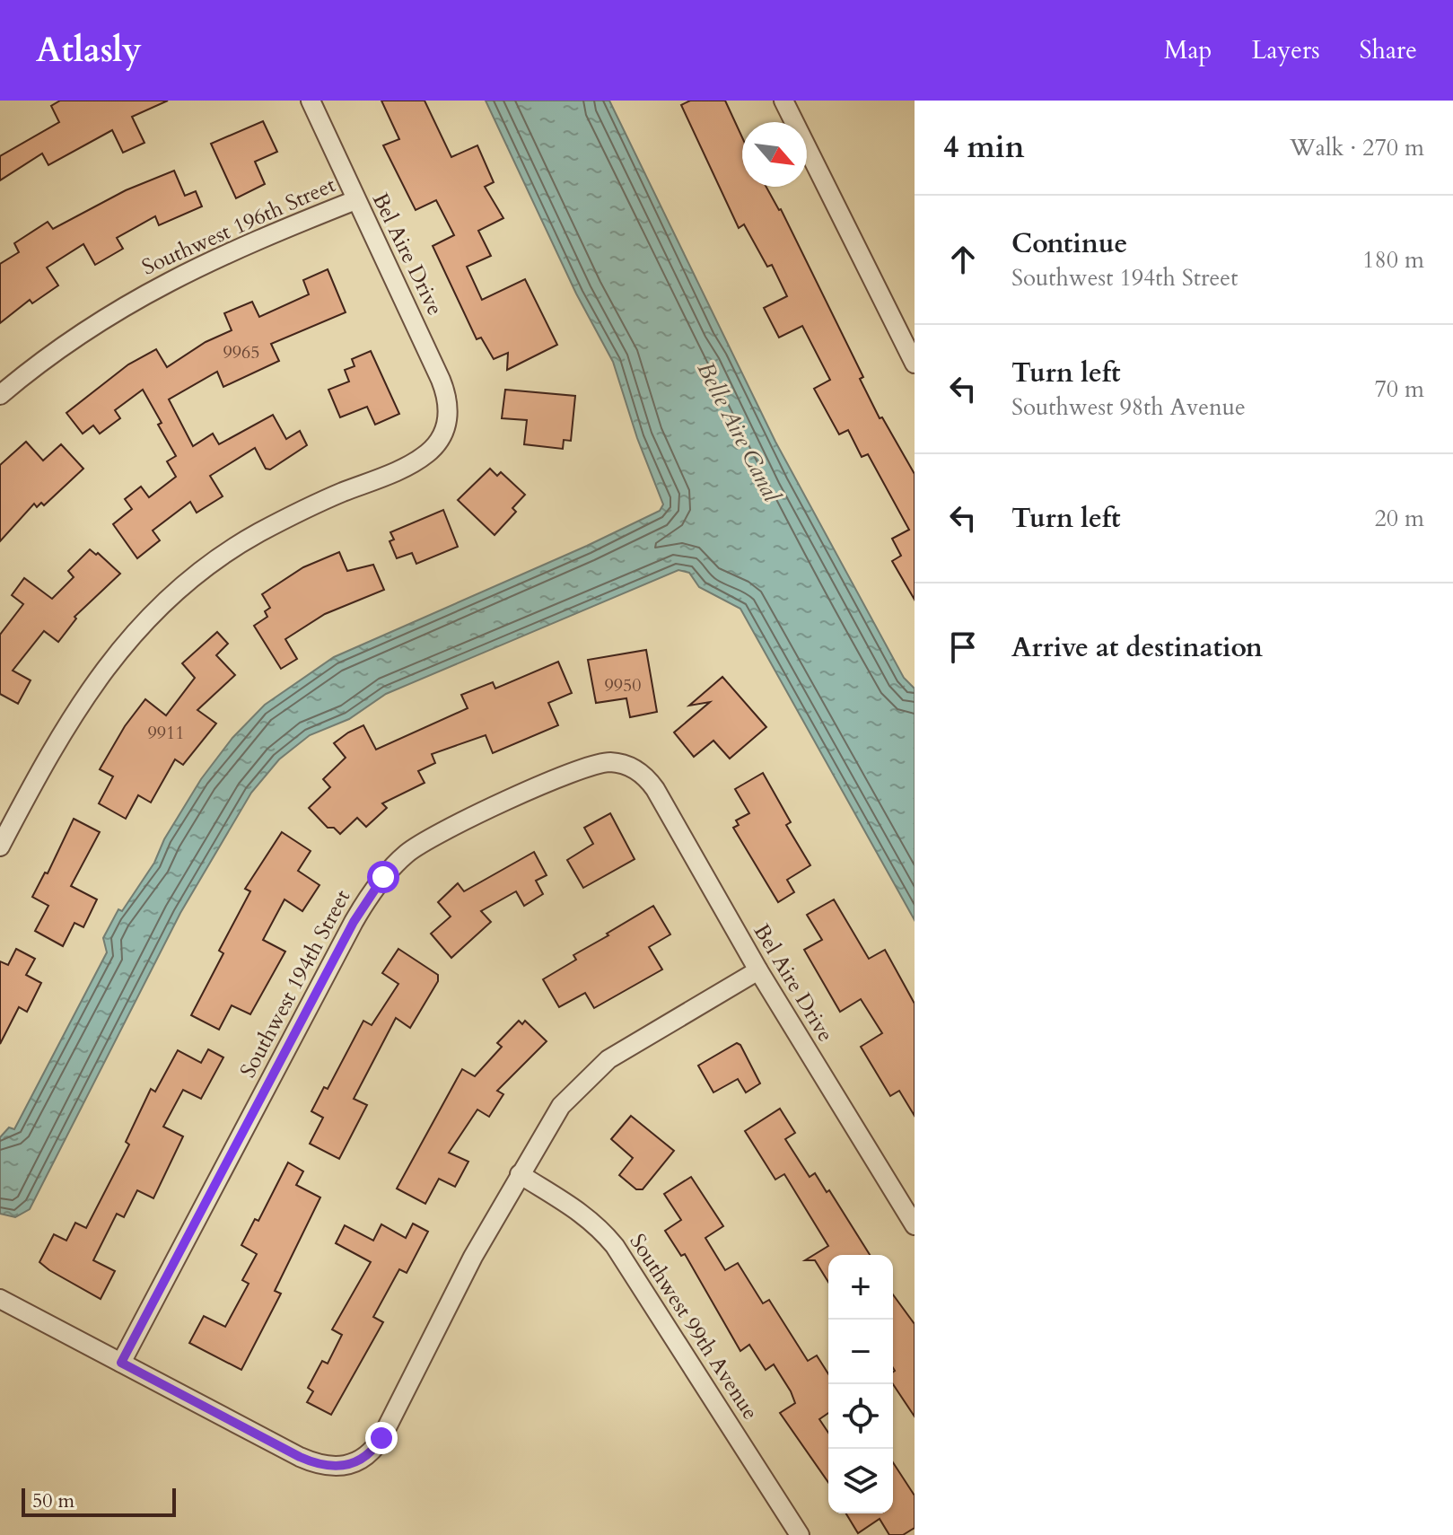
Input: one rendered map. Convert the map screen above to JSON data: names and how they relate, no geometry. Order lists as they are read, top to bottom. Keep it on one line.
{"streets":{"street":["Southwest 196th Street","Bel Aire Drive","Southwest 194th Street","Southwest 99th Avenue"]},"crossings":[["Southwest 196th Street","Bel Aire Drive"],["Bel Aire Drive","Southwest 194th Street"]],"water":["Belle Aire Canal"],"house_numbers":["9965","9950","9911"],"scale_bar":"50 m","north":"bottom right","page":{"header":"Atlasly","nav":["Map","Layers","Share"],"heading":["4 min","Walk · 270 m"],"list":[["Continue","Southwest 194th Street","180 m"],["Turn left","Southwest 98th Avenue","70 m"],["Turn left","20 m"],"Arrive at destination"],"map_buttons":["+","−"],"scale":"50 m"}}
